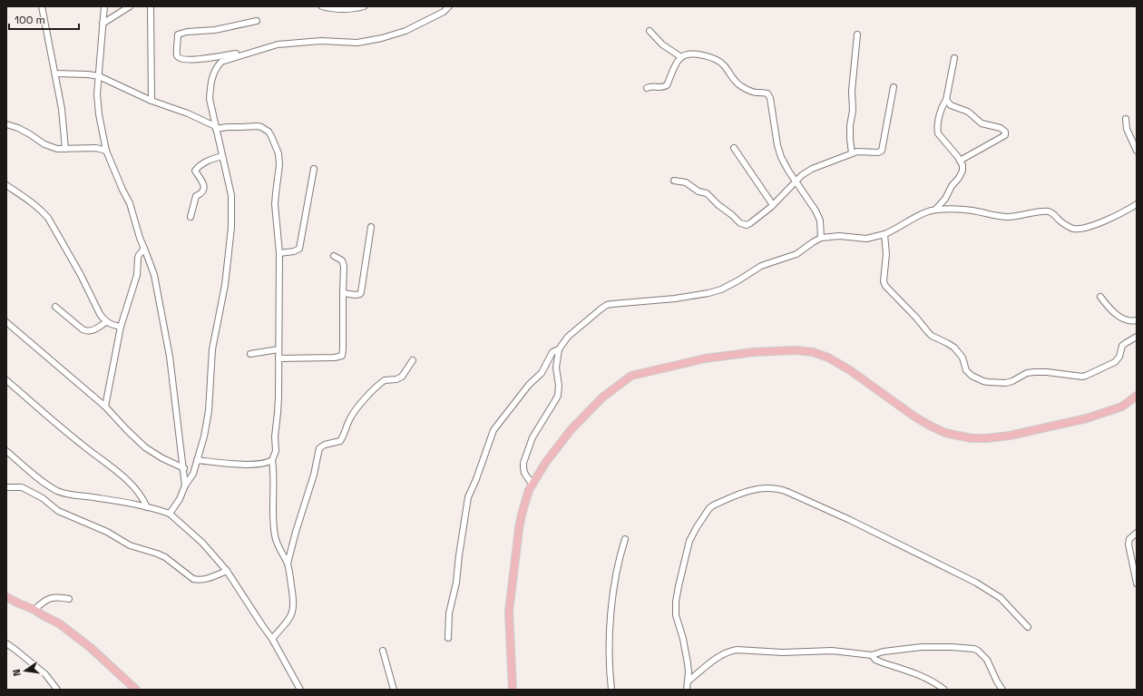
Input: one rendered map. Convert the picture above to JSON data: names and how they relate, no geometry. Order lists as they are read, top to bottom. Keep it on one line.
{"scale_bar":"100 m","north":"left"}
